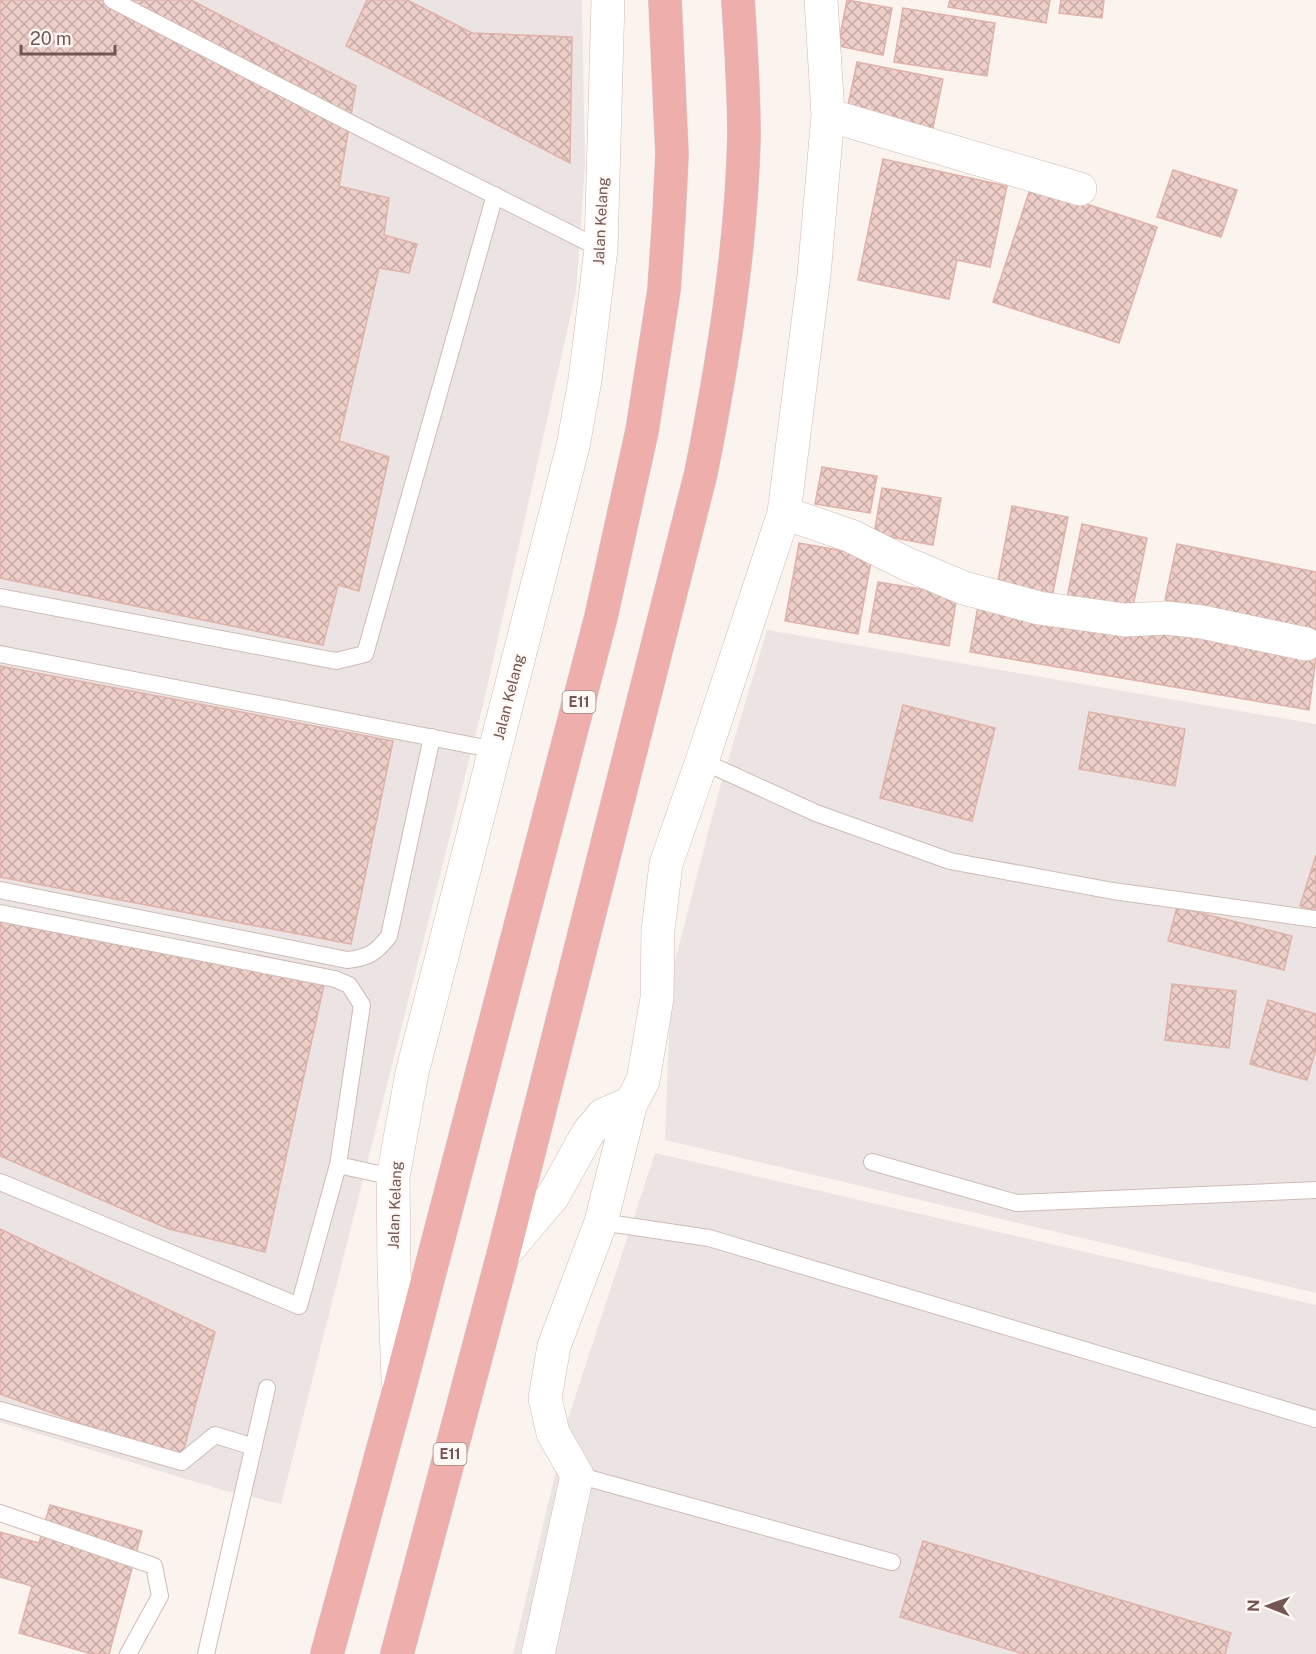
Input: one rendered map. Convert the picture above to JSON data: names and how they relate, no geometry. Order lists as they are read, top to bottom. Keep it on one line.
{"streets":{"highway":["E11"],"street":["Jalan Kelang"]},"crossings":[["Jalan Kelang","E11"]],"scale_bar":"20 m","north":"left"}
